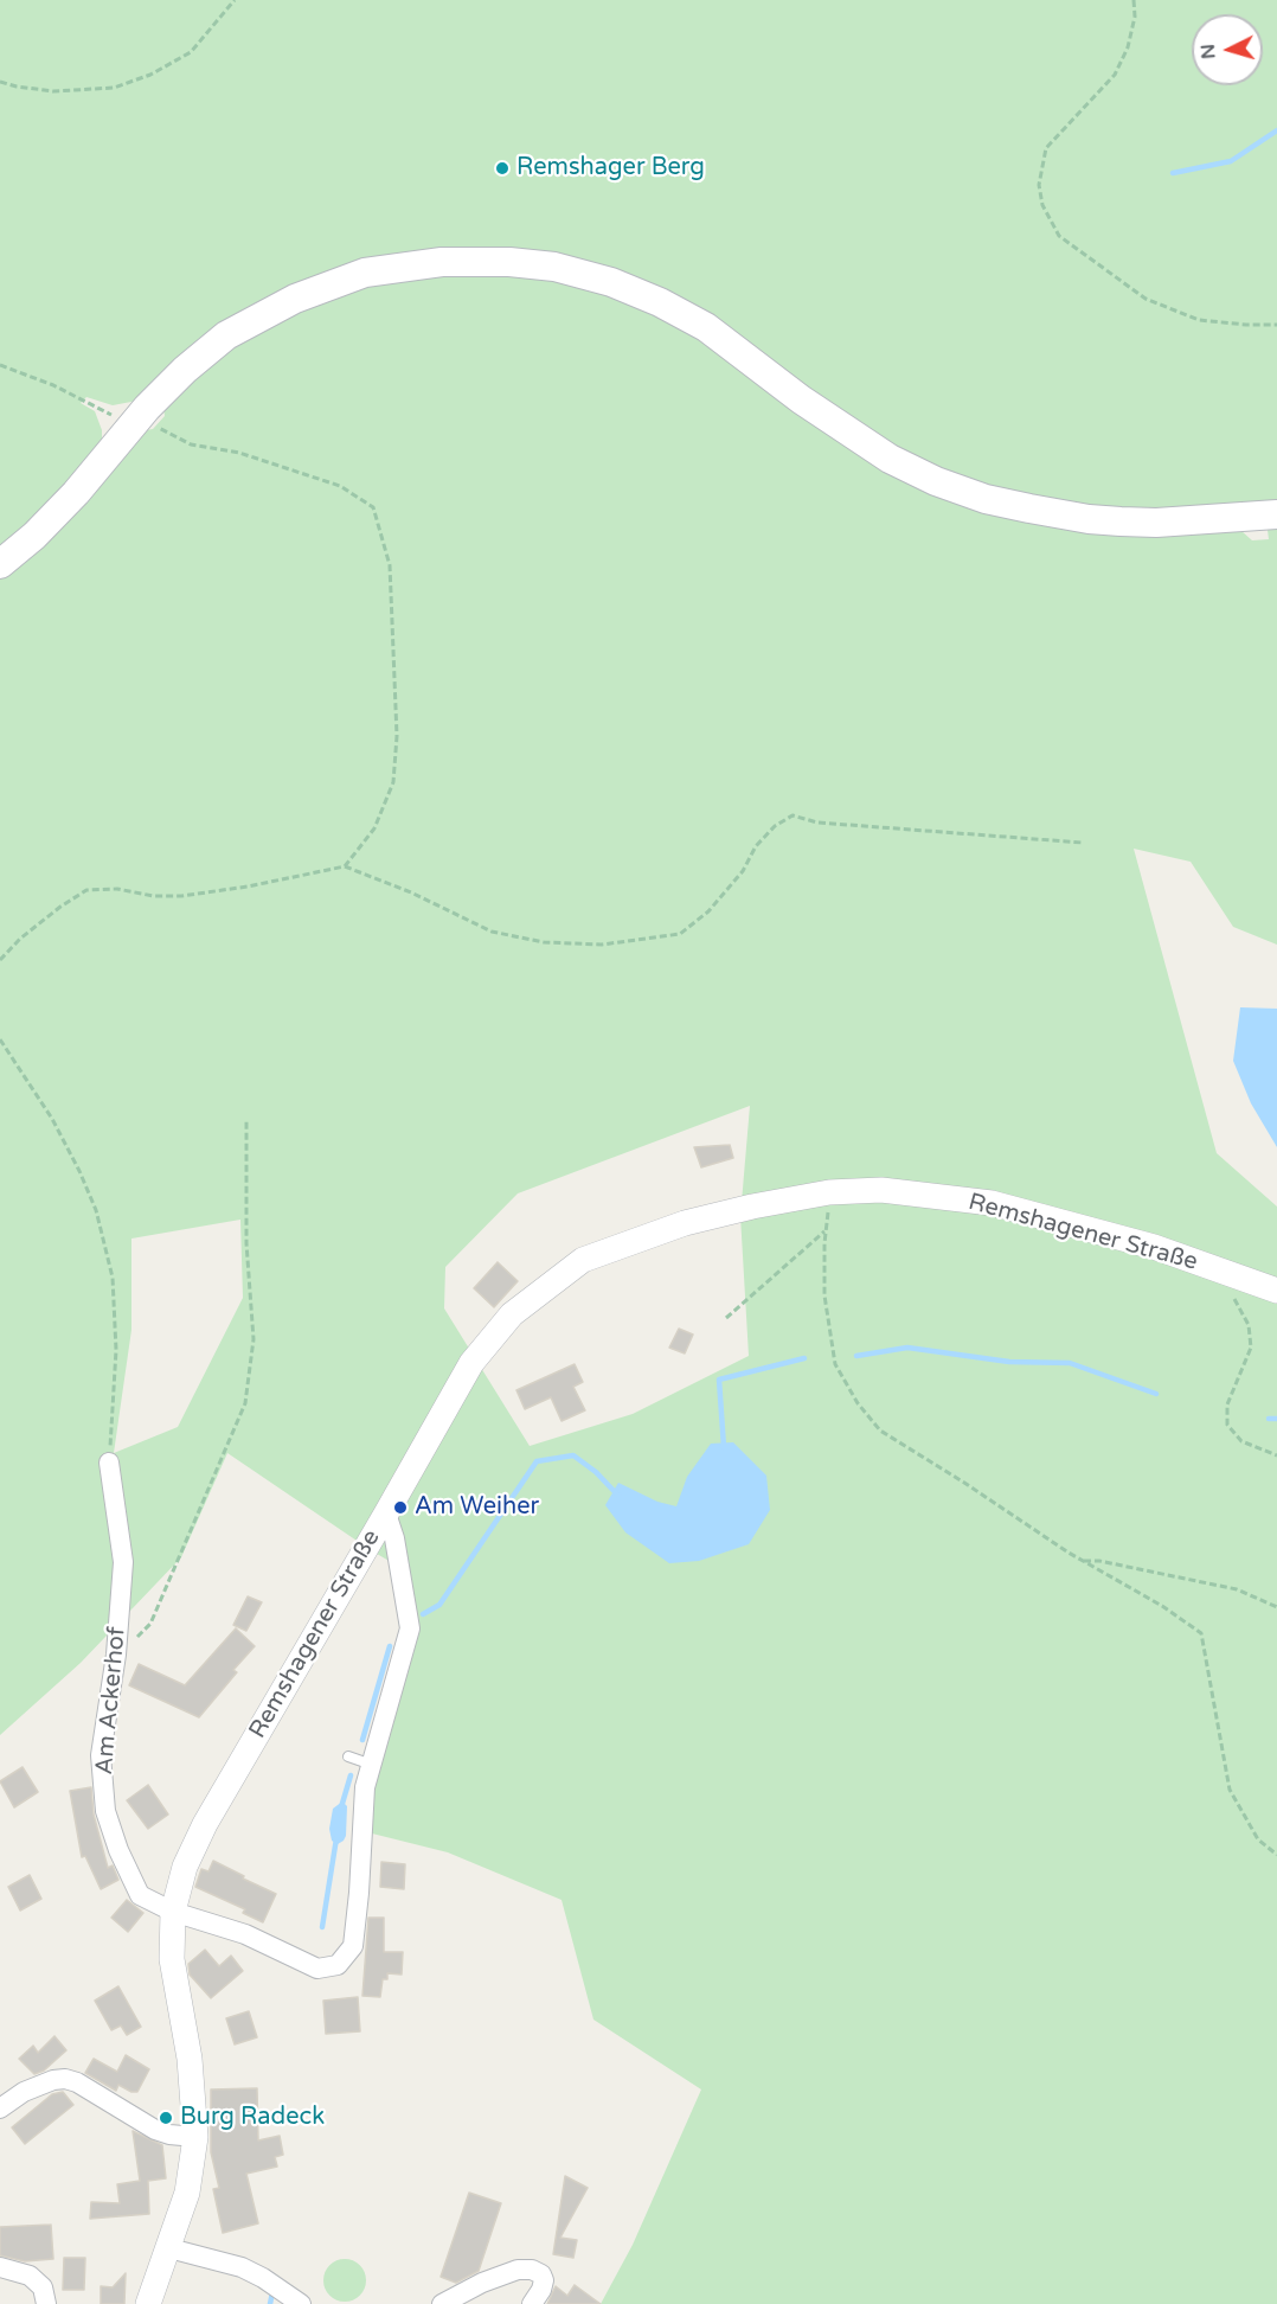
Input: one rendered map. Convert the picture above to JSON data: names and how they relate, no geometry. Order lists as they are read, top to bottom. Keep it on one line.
{"streets":{"street":["Remshagener Straße","Am Ackerhof"]},"crossings":[["Remshagener Straße","Am Ackerhof"]],"places":["Remshager Berg","Am Weiher","Burg Radeck"],"north":"left"}
